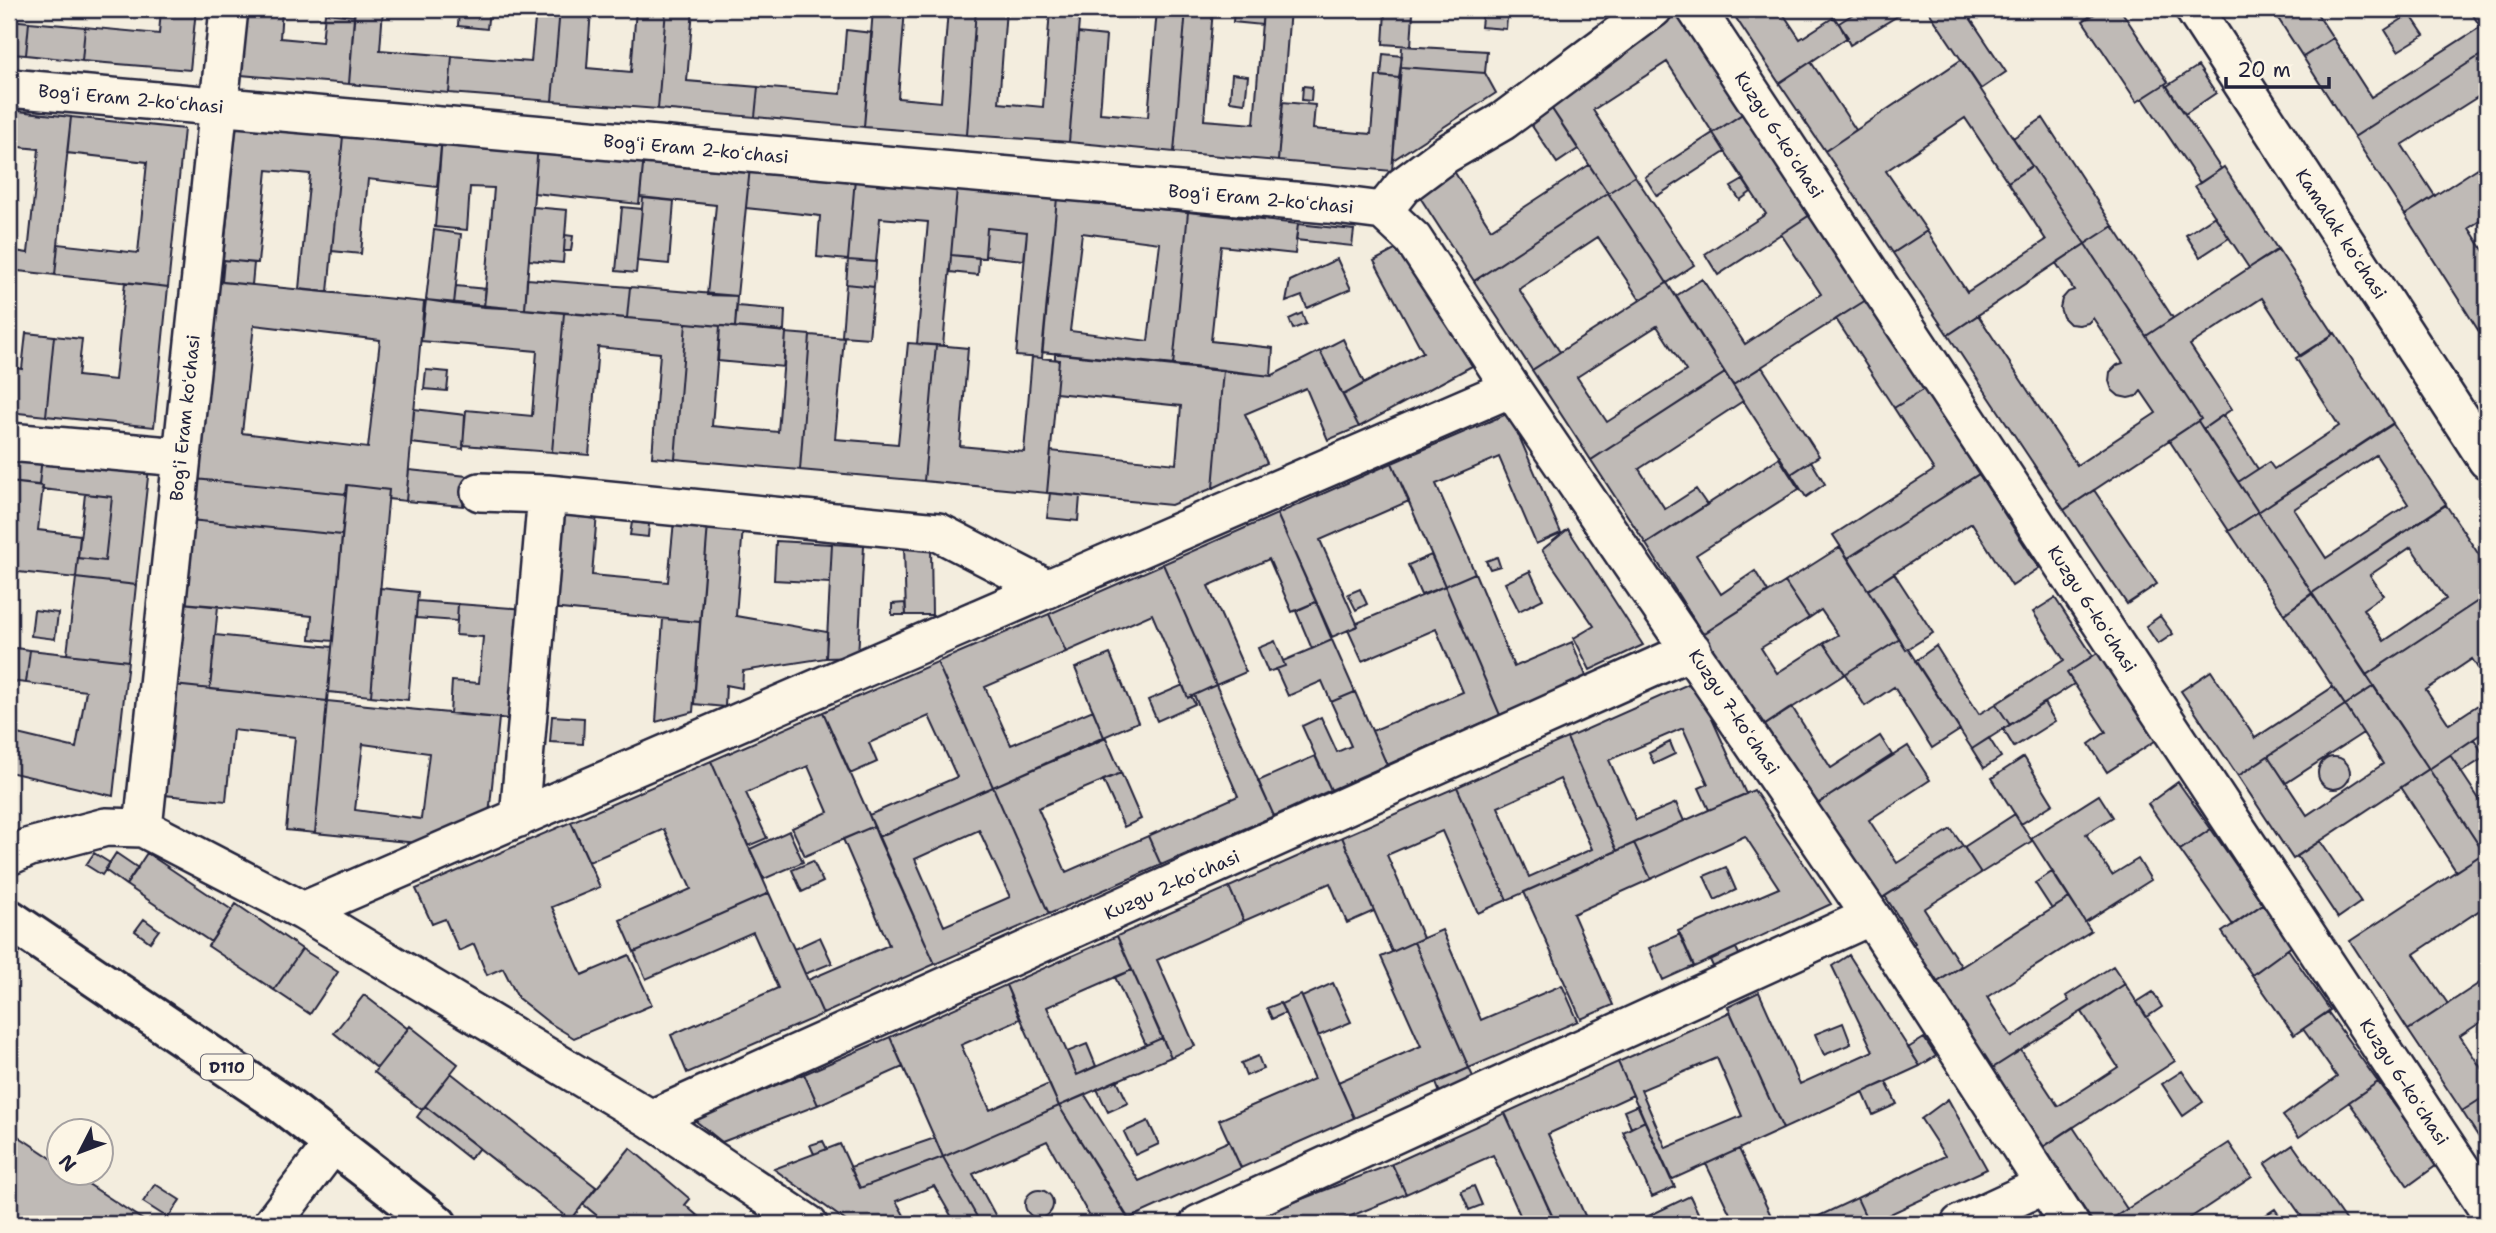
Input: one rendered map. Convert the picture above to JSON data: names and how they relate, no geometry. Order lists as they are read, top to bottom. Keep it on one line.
{"streets":{"main road":["D110"],"street":["Bogʻi Eram 2-koʻchasi","Kuzgu 6-koʻchasi","Kamalak koʻchasi","Bogʻi Eram koʻchasi","Kuzgu 7-koʻchasi","Kuzgu 2-koʻchasi"]},"crossings":[["Bogʻi Eram 2-koʻchasi","Bogʻi Eram koʻchasi"],["Bogʻi Eram 2-koʻchasi","Kuzgu 7-koʻchasi"],["Kuzgu 7-koʻchasi","Kuzgu 2-koʻchasi"]],"scale_bar":"20 m","north":"bottom left"}
